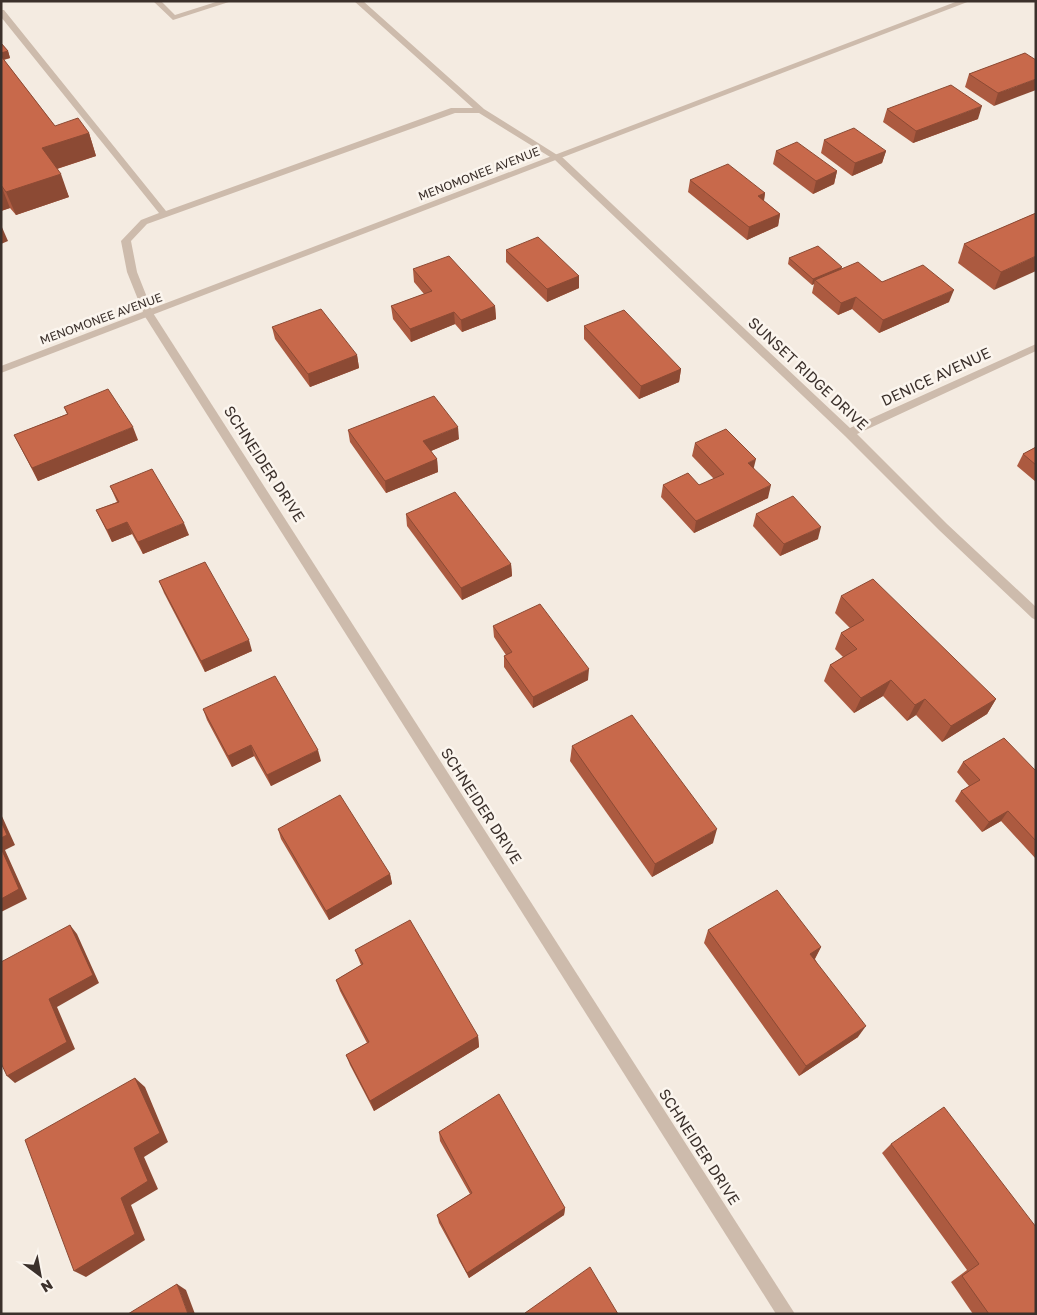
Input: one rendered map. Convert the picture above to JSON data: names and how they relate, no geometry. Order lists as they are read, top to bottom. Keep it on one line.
{"streets":{"street":["MENOMONEE AVENUE","SUNSET RIDGE DRIVE","DENICE AVENUE","SCHNEIDER DRIVE"]},"crossings":[["MENOMONEE AVENUE","SUNSET RIDGE DRIVE"],["MENOMONEE AVENUE","SCHNEIDER DRIVE"],["SUNSET RIDGE DRIVE","DENICE AVENUE"]],"north":"bottom right"}
